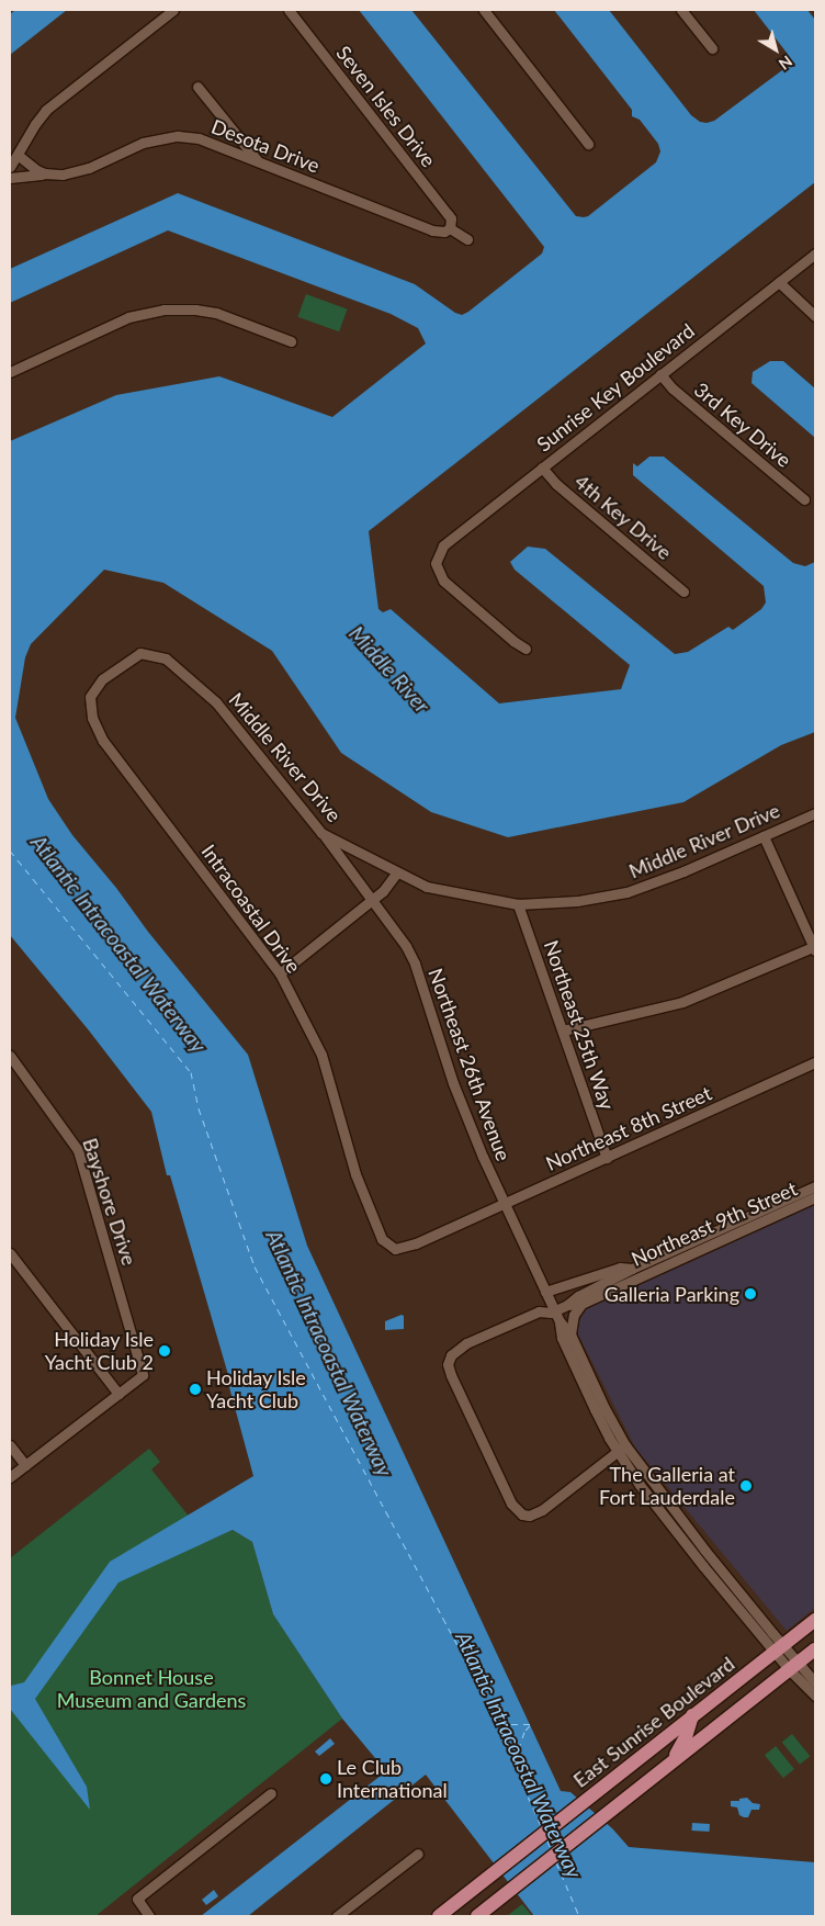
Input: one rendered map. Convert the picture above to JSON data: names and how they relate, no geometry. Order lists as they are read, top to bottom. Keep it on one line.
{"streets":{"main road":["East Sunrise Boulevard"],"street":["Seven Isles Drive","Desota Drive","Sunrise Key Boulevard","3rd Key Drive","4th Key Drive","Middle River Drive","Intracoastal Drive","Northeast 25th Way","Northeast 26th Avenue","Northeast 8th Street","Bayshore Drive","Northeast 9th Street"]},"crossings":[["Seven Isles Drive","Desota Drive"],["Sunrise Key Boulevard","3rd Key Drive"],["Sunrise Key Boulevard","4th Key Drive"],["Middle River Drive","Intracoastal Drive"],["Middle River Drive","Northeast 25th Way"],["Middle River Drive","Northeast 26th Avenue"],["Intracoastal Drive","Northeast 8th Street"],["Northeast 25th Way","Northeast 8th Street"],["Northeast 26th Avenue","Northeast 8th Street"],["Northeast 26th Avenue","Northeast 9th Street"],["Northeast 26th Avenue","East Sunrise Boulevard"]],"water":["Middle River","Atlantic Intracoastal Waterway"],"parks":["Bonnet House Museum and Gardens"],"places":["Galleria Parking","Holiday Isle Yacht Club 2","Holiday Isle Yacht Club","The Galleria at Fort Lauderdale","Le Club International"],"north":"bottom right"}
